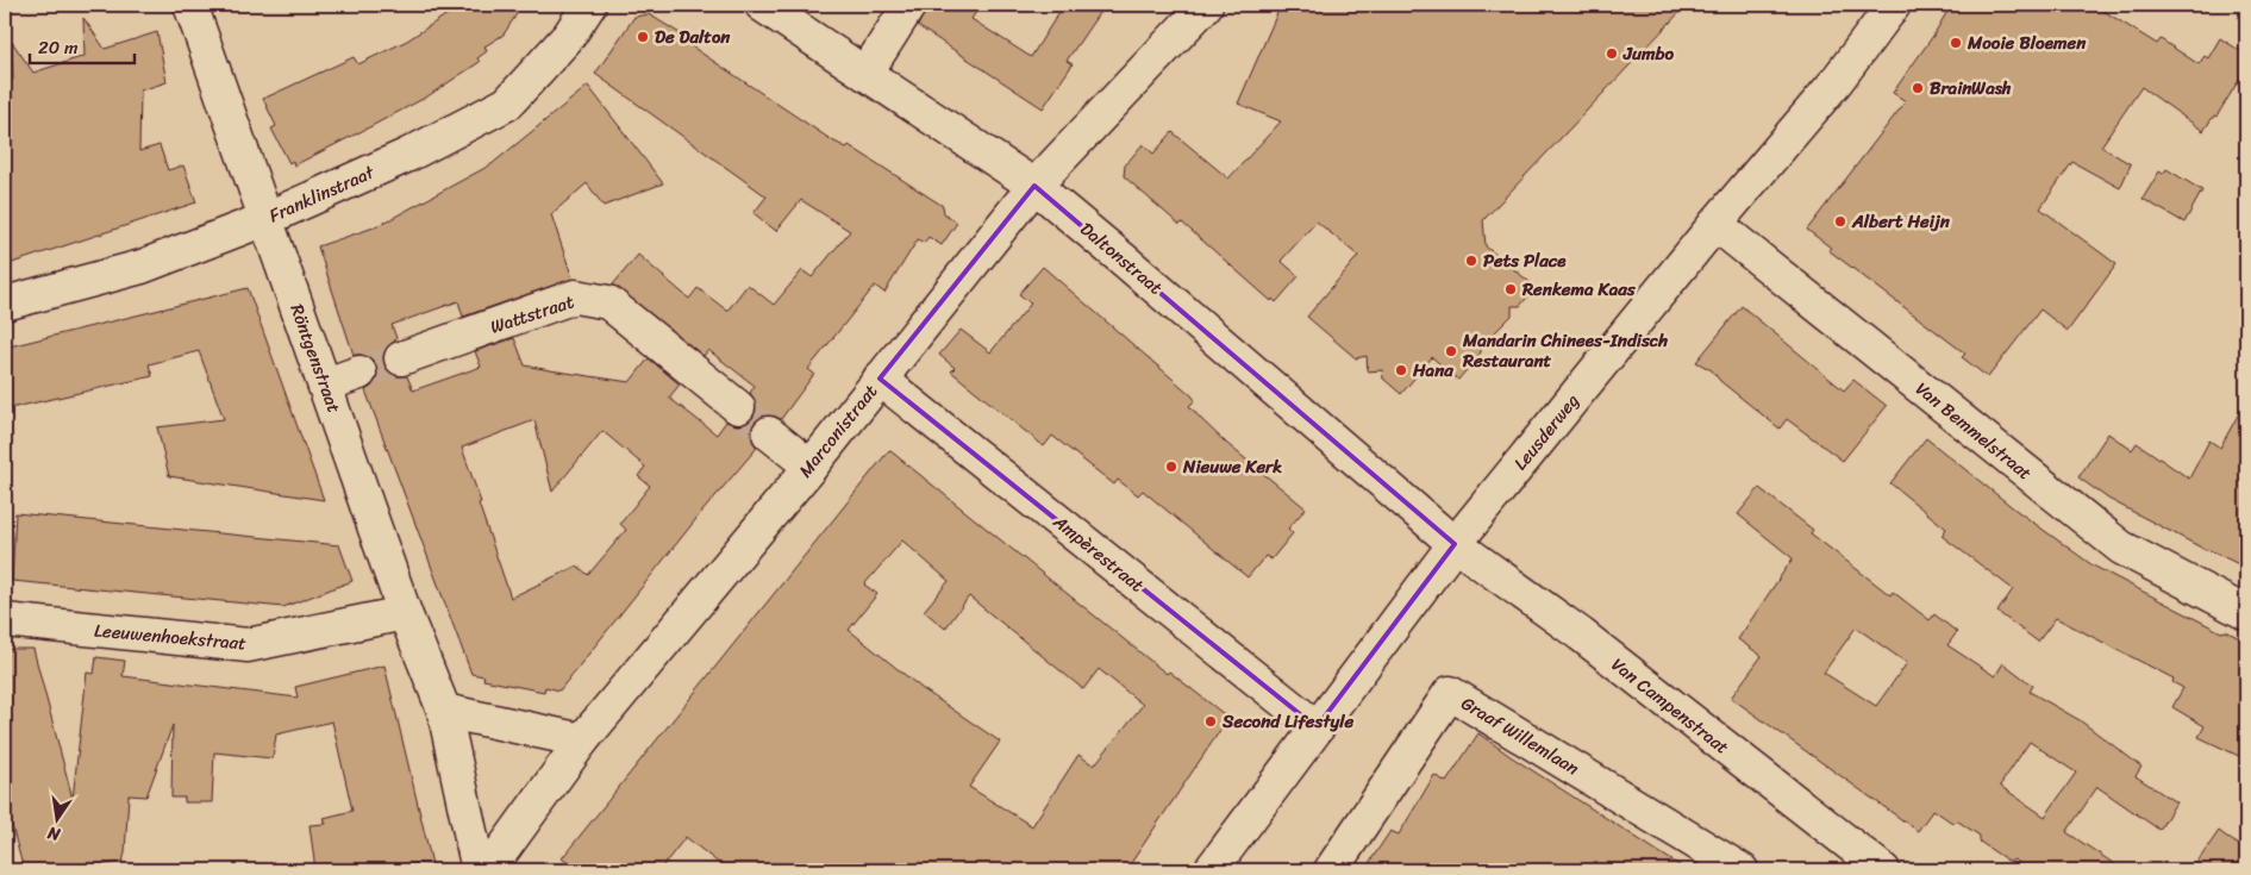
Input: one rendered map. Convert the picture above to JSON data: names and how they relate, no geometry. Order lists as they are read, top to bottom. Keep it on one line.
{"streets":{"street":["Franklinstraat","Daltonstraat","Wattstraat","Röntgenstraat","Marconistraat","Van Bemmelstraat","Leusderweg","Ampèrestraat","Leeuwenhoekstraat","Van Campenstraat","Graaf Willemlaan"]},"crossings":[["Franklinstraat","Röntgenstraat"],["Daltonstraat","Marconistraat"],["Daltonstraat","Leusderweg"],["Daltonstraat","Van Campenstraat"],["Röntgenstraat","Leeuwenhoekstraat"],["Marconistraat","Ampèrestraat"],["Van Bemmelstraat","Leusderweg"],["Leusderweg","Ampèrestraat"],["Leusderweg","Van Campenstraat"]],"places":["De Dalton","Mooie Bloemen","Jumbo","BrainWash","Albert Heijn","Pets Place","Renkema Kaas","Mandarin Chinees-Indisch Restaurant","Hana","Nieuwe Kerk","Second Lifestyle"],"scale_bar":"20 m","north":"bottom"}
